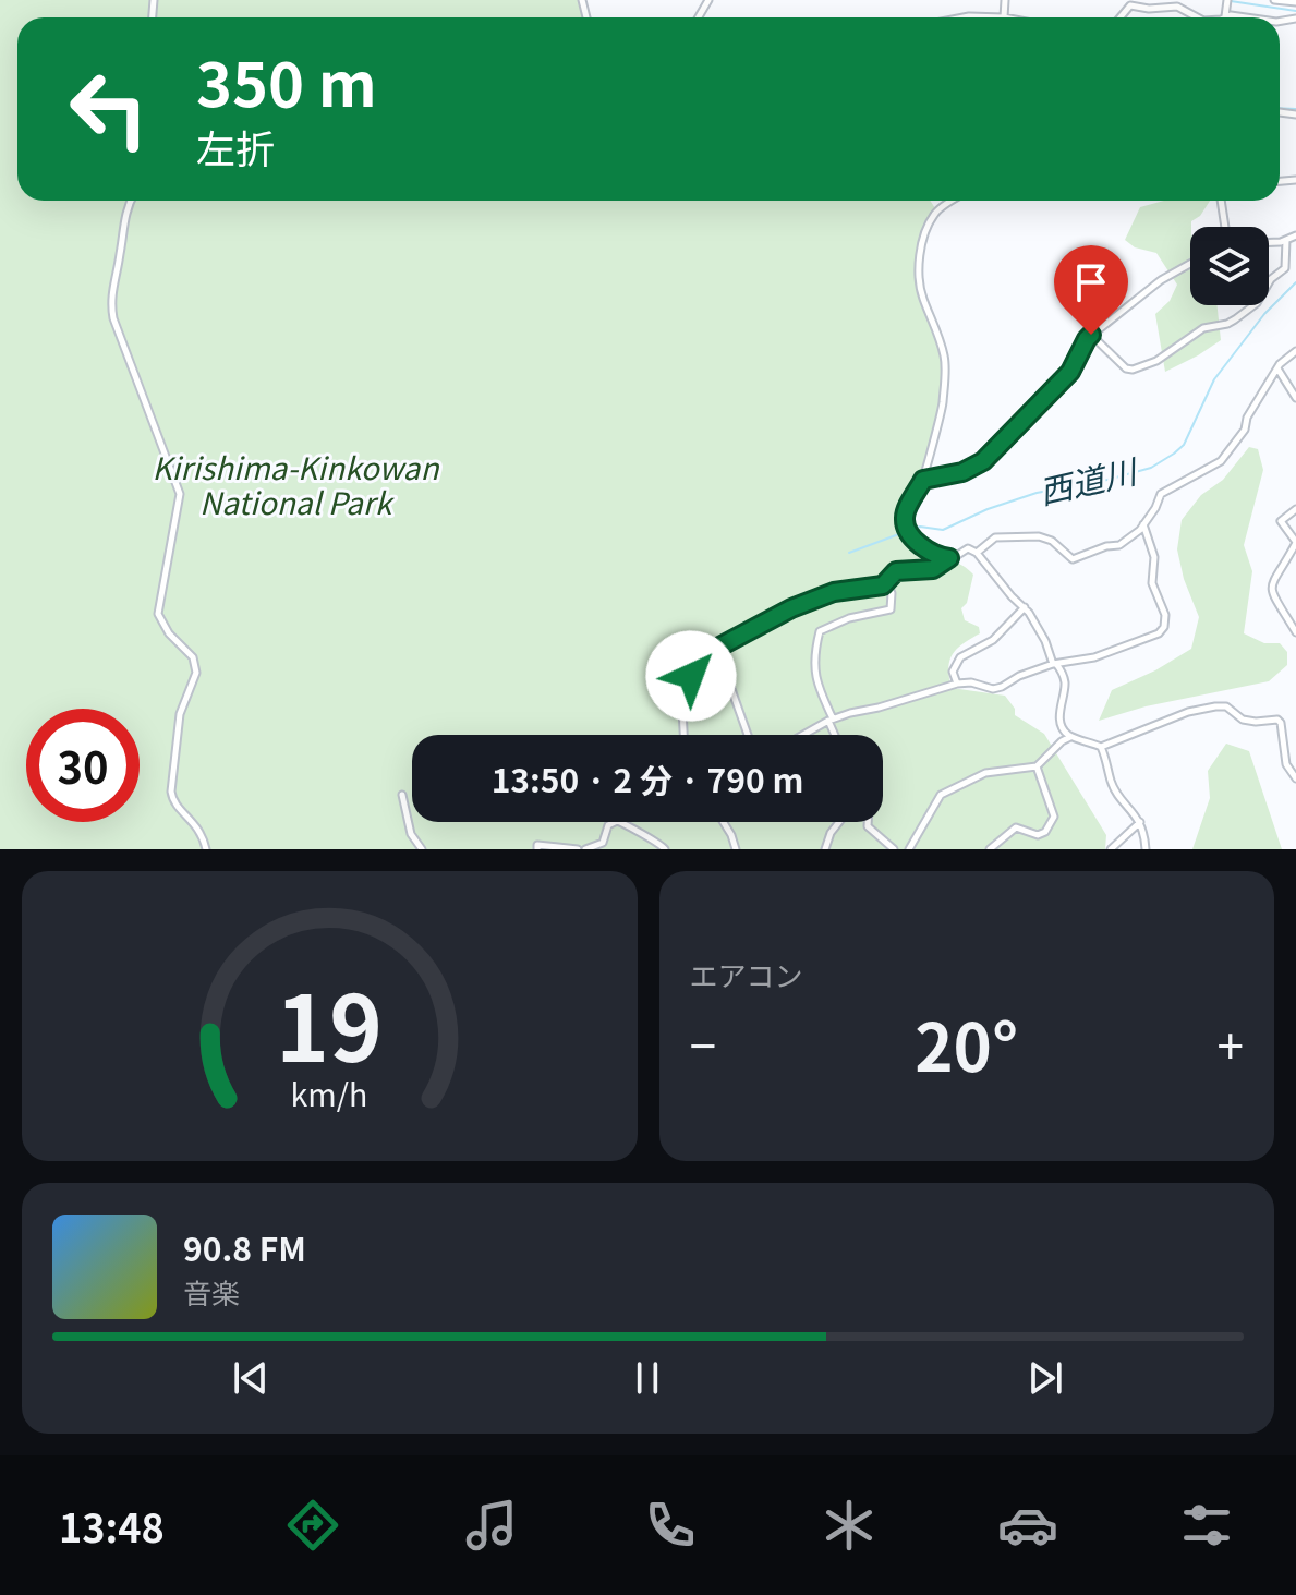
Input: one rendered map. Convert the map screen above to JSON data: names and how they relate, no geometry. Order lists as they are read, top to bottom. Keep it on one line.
{"water":["西道川"],"parks":["Kirishima-Kinkowan National Park"],"page":{"turn":["350 m","左折"],"limit":"30","trip":"13:50 · 2 分 · 790 m","tile":"エアコン","heat":["−","20°","+"],"song":["90.8 FM","音楽"],"tabs":"13:48","gauge":["19","km/h"]}}
